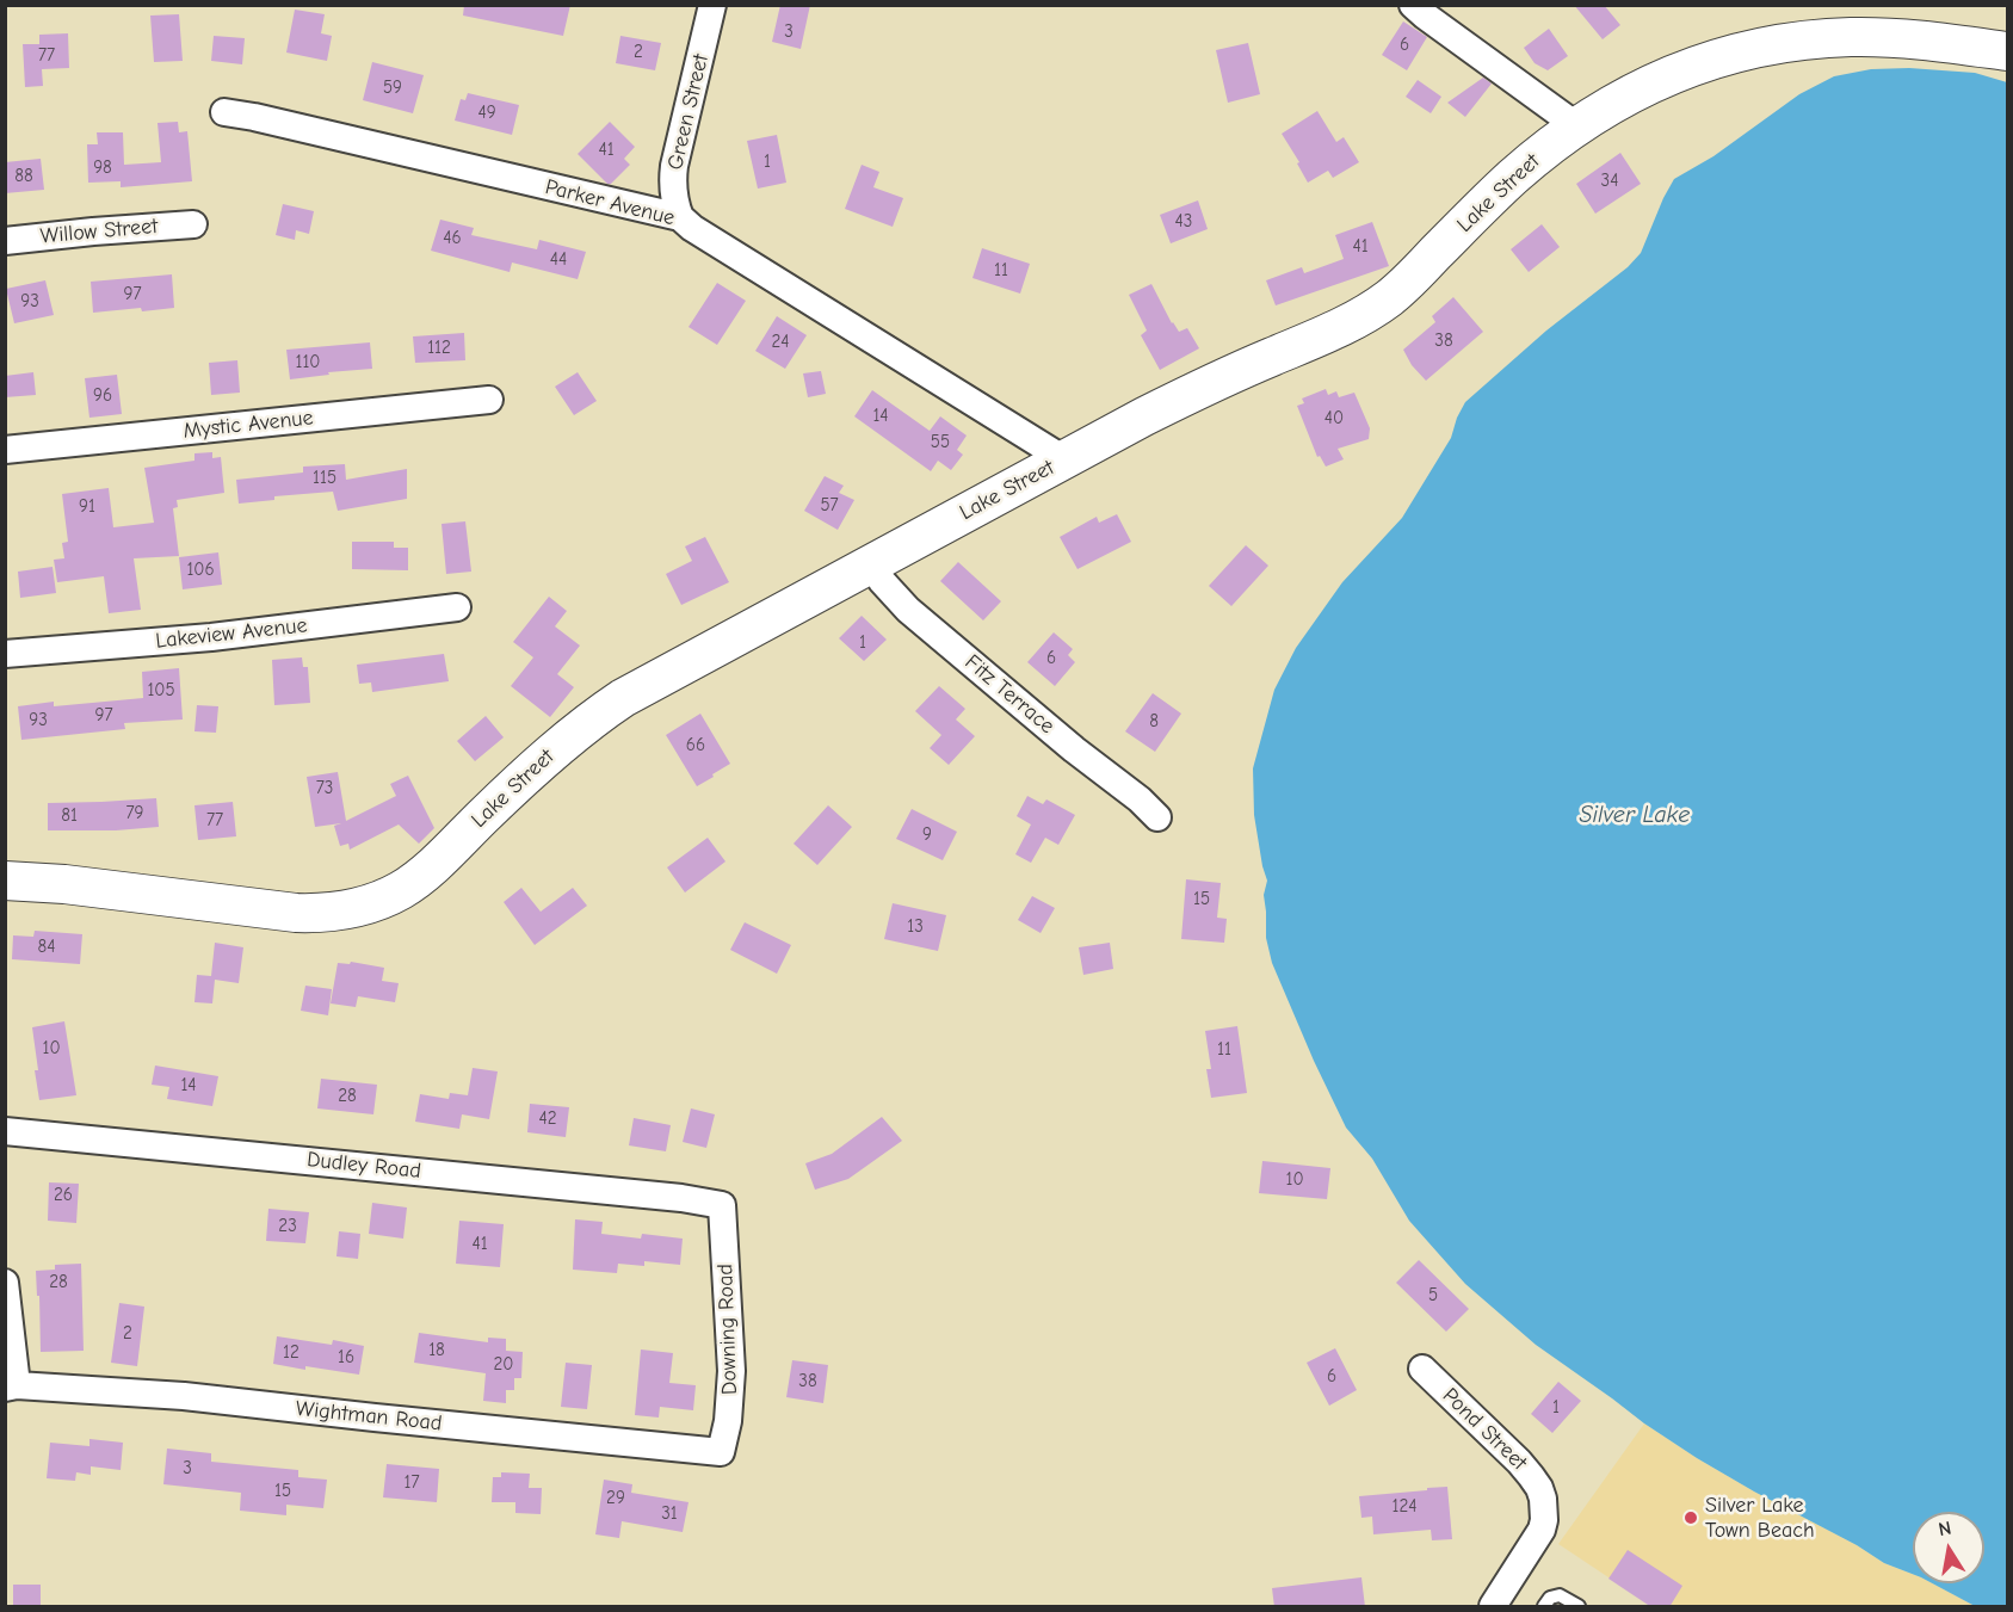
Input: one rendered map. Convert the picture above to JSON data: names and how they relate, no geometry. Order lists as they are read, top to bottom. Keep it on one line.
{"streets":{"street":["Green Street","Lake Street","Parker Avenue","Willow Street","Mystic Avenue","Lakeview Avenue","Fitz Terrace","Dudley Road","Downing Road","Wightman Road","Pond Street"]},"crossings":[["Green Street","Parker Avenue"],["Lake Street","Parker Avenue"],["Lake Street","Fitz Terrace"],["Dudley Road","Downing Road"],["Downing Road","Wightman Road"]],"water":["Silver Lake"],"places":["Silver Lake Town Beach"],"house_numbers":["3","6","2","77","59","49","41","1","98","88","34","43","46","41","44","11","97","93","38","24","112","110","96","14","40","55","115","57","91","106","1","6","105","97","93","8","66","73","79","81","77","9","15","13","84","10","11","14","28","42","10","26","23","41","28","5","2","18","12","16","20","6","38","1","3","17","15","29","124","31"],"north":"top"}
